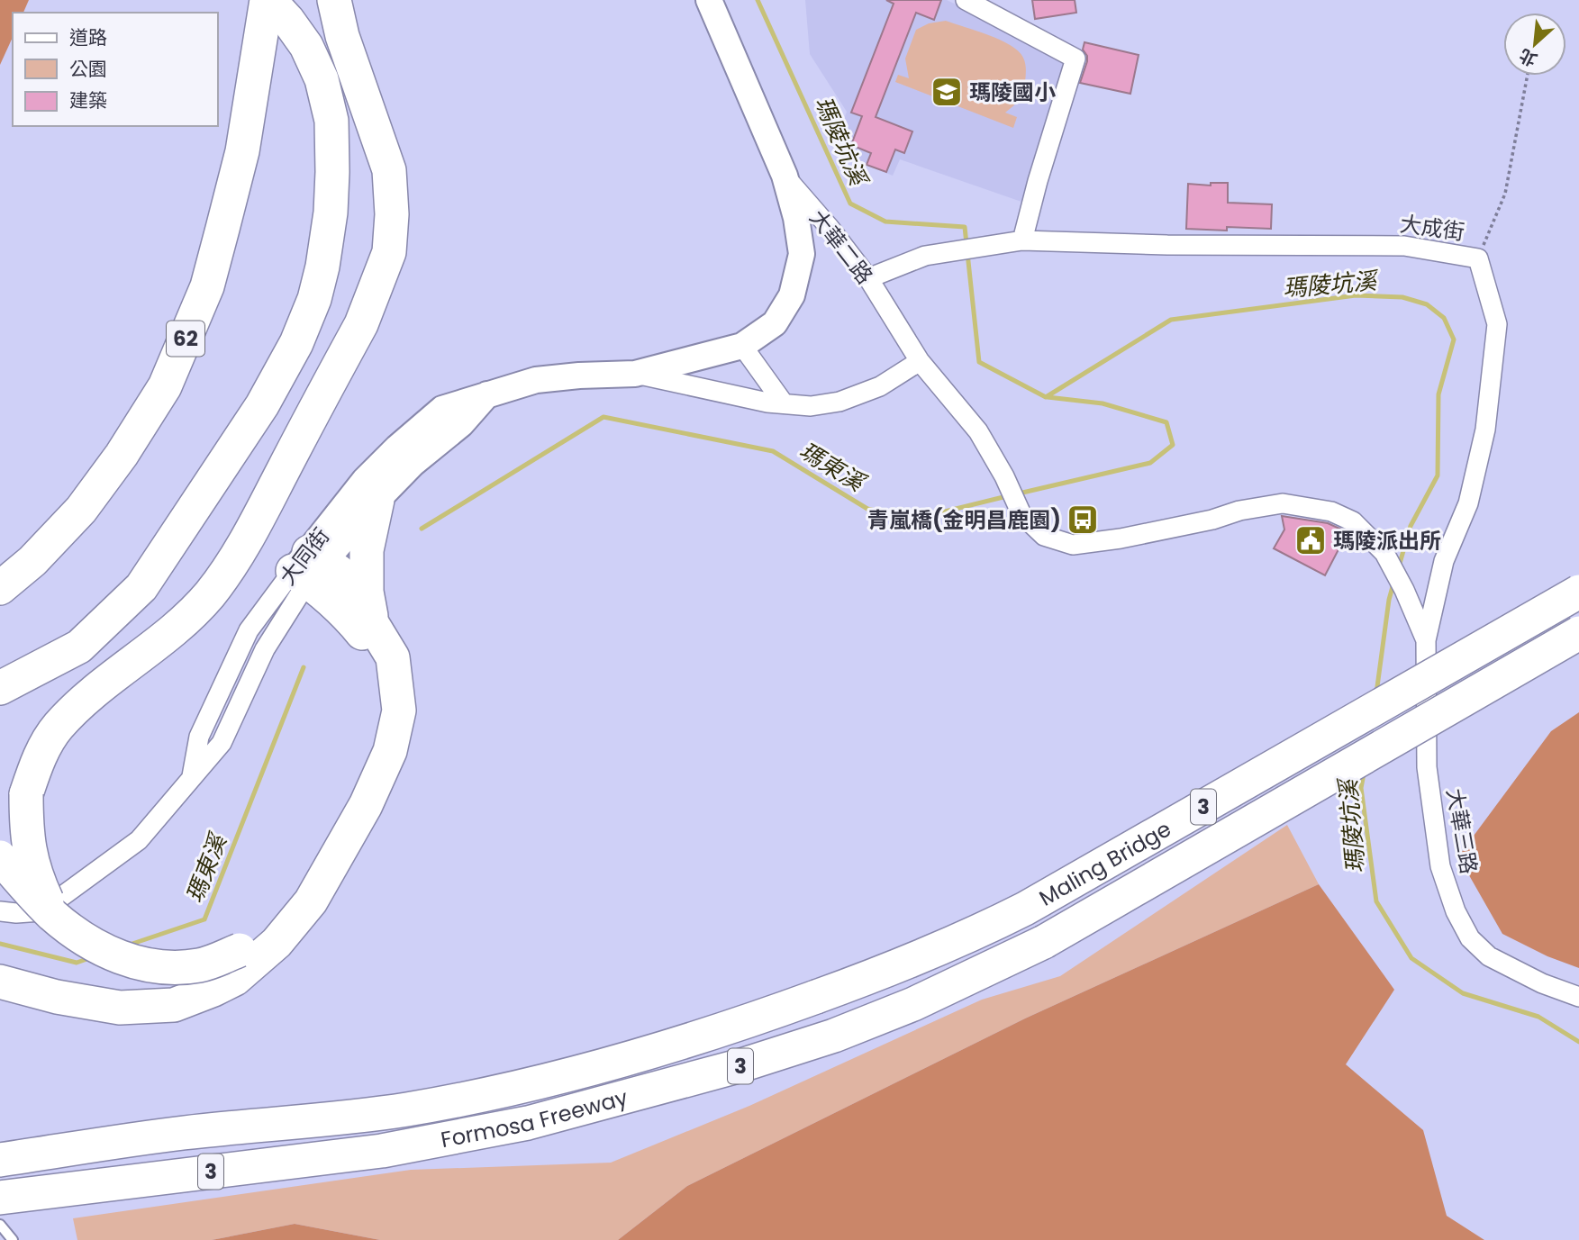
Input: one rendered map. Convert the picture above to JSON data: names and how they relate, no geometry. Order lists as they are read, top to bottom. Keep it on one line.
{"streets":{"highway":["62","3","Maling Bridge","Formosa Freeway"],"street":["大成街","大華二路","大同街","大華三路"]},"crossings":[["大成街","大華二路"],["大成街","大華三路"],["大華二路","大華三路"],["Maling Bridge","Formosa Freeway"]],"water":["瑪陵坑溪","瑪東溪"],"places":{"school or university":["瑪陵國小"],"bus stop":["青嵐橋(金明昌鹿園)"],"public building":["瑪陵派出所"]},"legend":["道路","公園","建築"],"north":"bottom left"}
